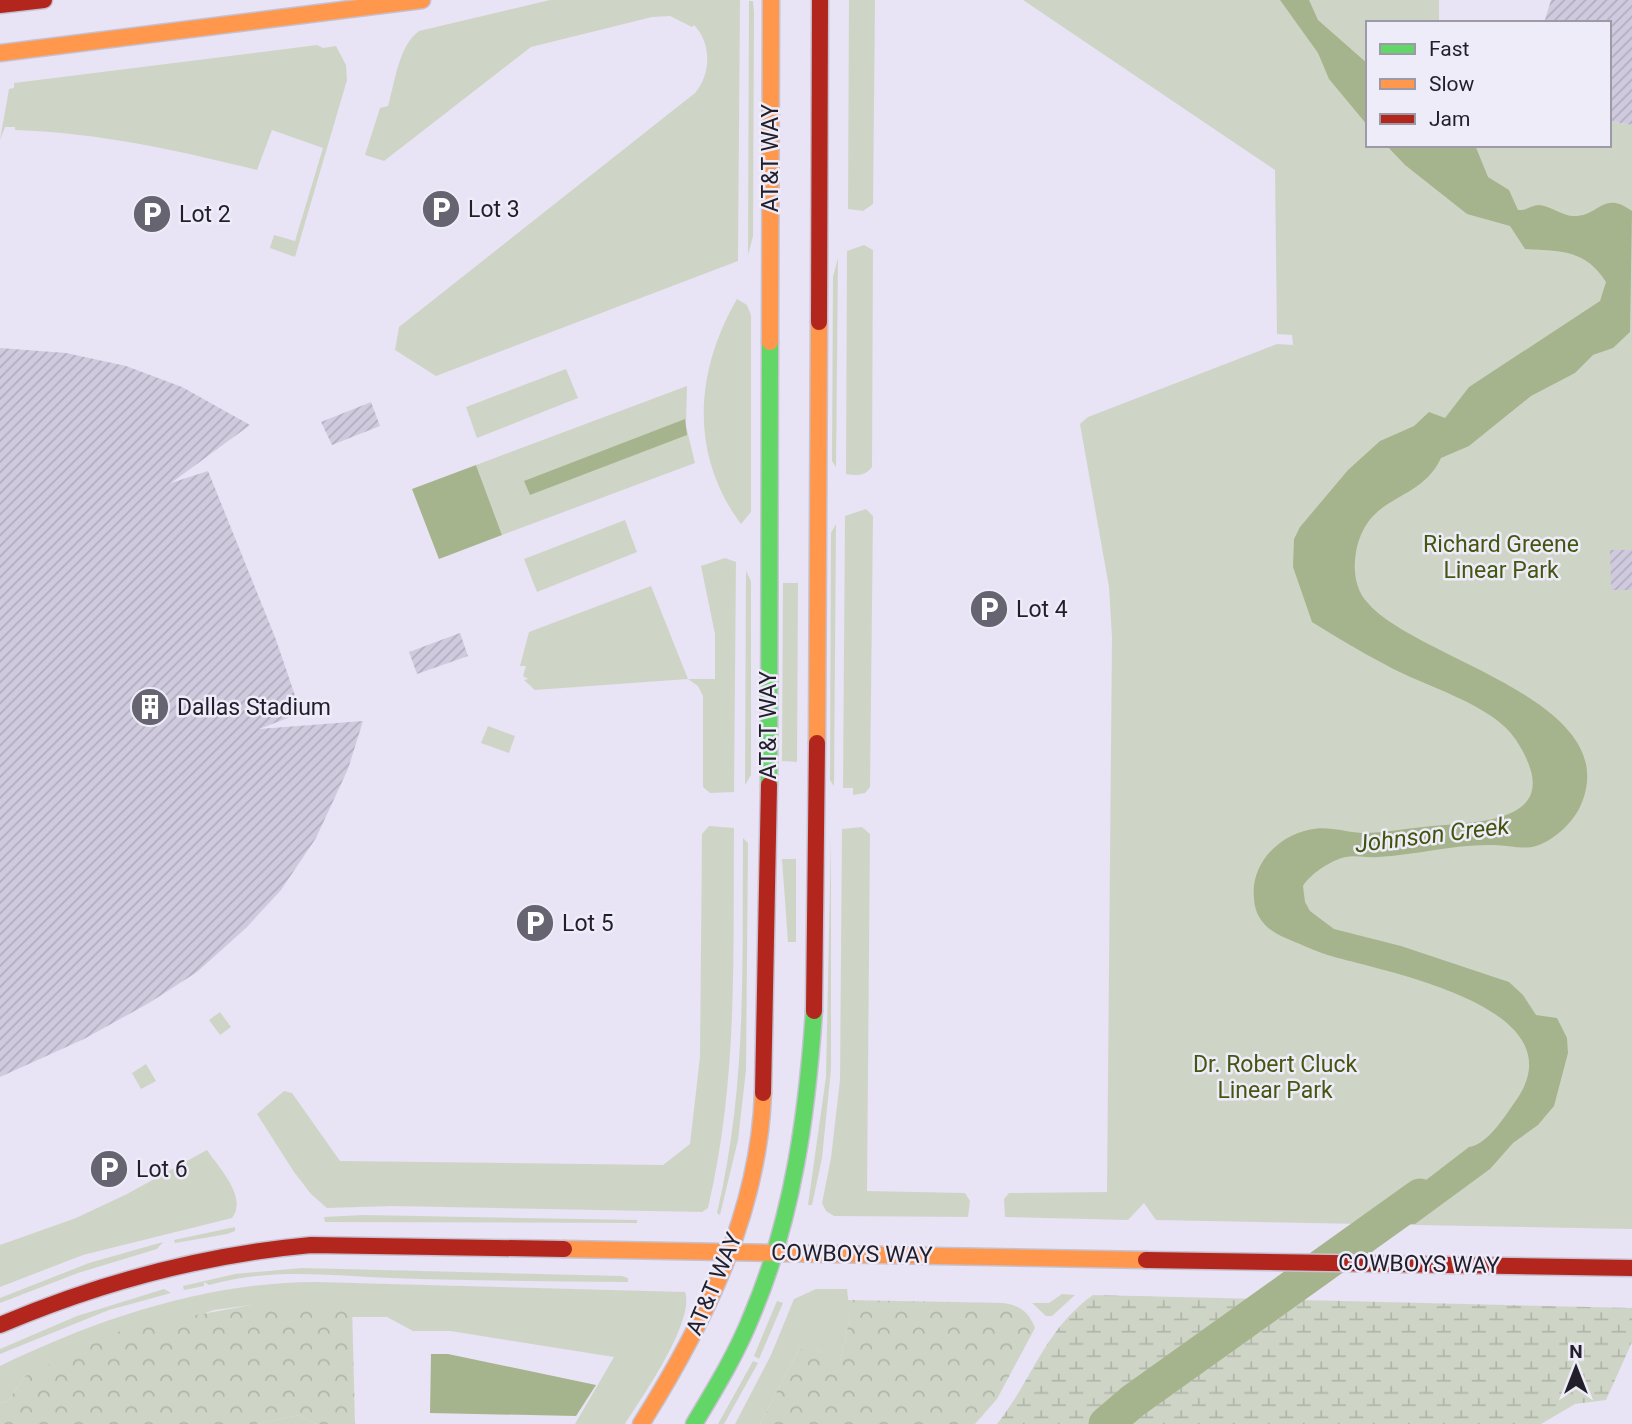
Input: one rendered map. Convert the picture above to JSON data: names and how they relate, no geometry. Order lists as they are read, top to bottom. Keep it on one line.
{"streets":{"main road":["AT&T WAY","COWBOYS WAY"]},"crossings":[["AT&T WAY","COWBOYS WAY"]],"water":["Johnson Creek"],"parks":["Richard Greene Linear Park","Dr. Robert Cluck Linear Park"],"places":{"parking":["Lot 3","Lot 2","Lot 4","Lot 5","Lot 6"],"building":["Dallas Stadium"]},"legend":["Fast","Slow","Jam"],"north":"top"}
